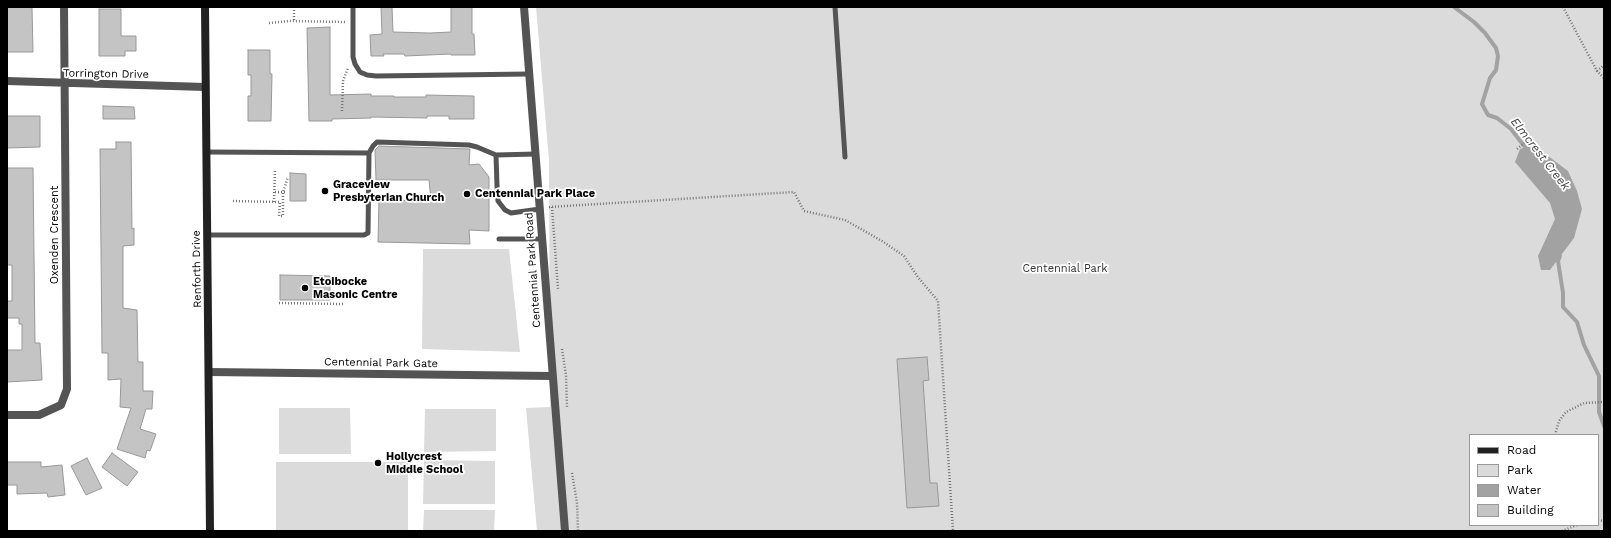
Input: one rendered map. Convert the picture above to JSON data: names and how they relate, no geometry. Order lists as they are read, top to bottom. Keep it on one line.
{"streets":{"main road":["Renforth Drive"],"street":["Torrington Drive","Oxenden Crescent","Centennial Park Road","Centennial Park Gate"]},"crossings":[["Torrington Drive","Oxenden Crescent"],["Torrington Drive","Renforth Drive"],["Renforth Drive","Centennial Park Gate"],["Centennial Park Road","Centennial Park Gate"]],"water":["Elmcrest Creek"],"parks":["Centennial Park"],"places":["Graceview Presbyterian Church","Centennial Park Place","Etoibocke Masonic Centre","Hollycrest Middle School"],"legend":["Road","Park","Water","Building"]}
